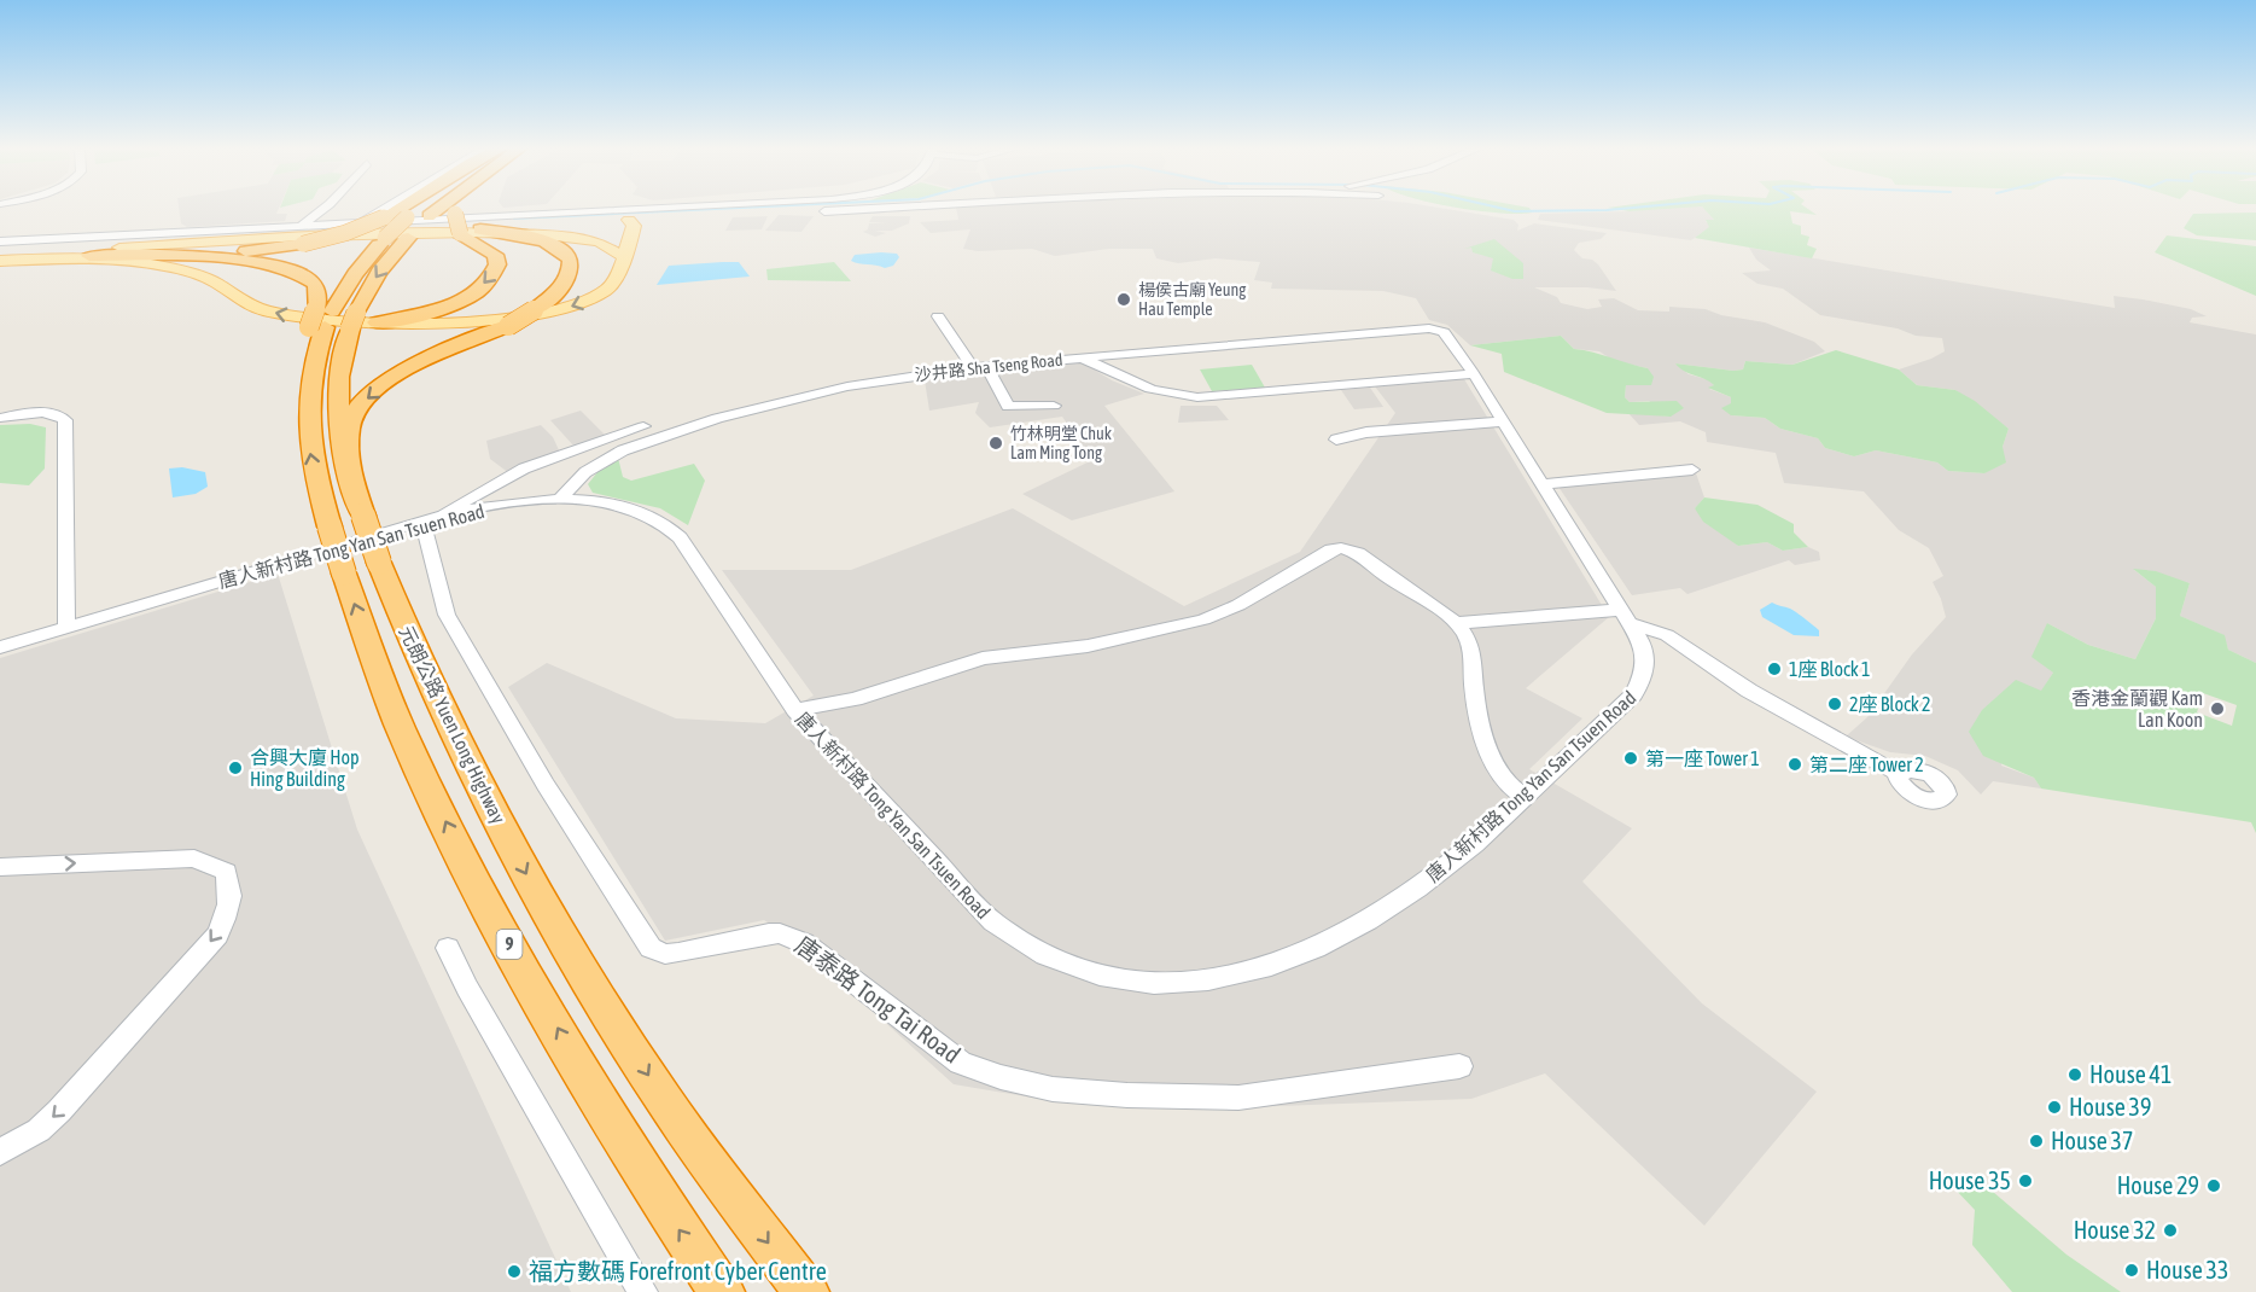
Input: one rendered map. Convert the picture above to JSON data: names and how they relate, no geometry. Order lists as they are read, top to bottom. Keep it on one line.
{"streets":{"highway":["元朗公路 Yuen Long Highway","9"],"street":["沙井路 Sha Tseng Road","唐人新村路 Tong Yan San Tsuen Road","唐泰路 Tong Tai Road"]},"crossings":[["沙井路 Sha Tseng Road","唐人新村路 Tong Yan San Tsuen Road"],["唐人新村路 Tong Yan San Tsuen Road","唐泰路 Tong Tai Road"]],"places":["楊侯古廟 Yeung Hau Temple","竹林明堂 Chuk Lam Ming Tong","1座 Block 1","2座 Block 2","香港金蘭觀 Kam Lan Koon","第一座 Tower 1","第二座 Tower 2","合興大廈 Hop Hing Building","House 41","House 39","House 37","House 35","House 29","House 32","House 33","福方數碼 Forefront Cyber Centre"]}
